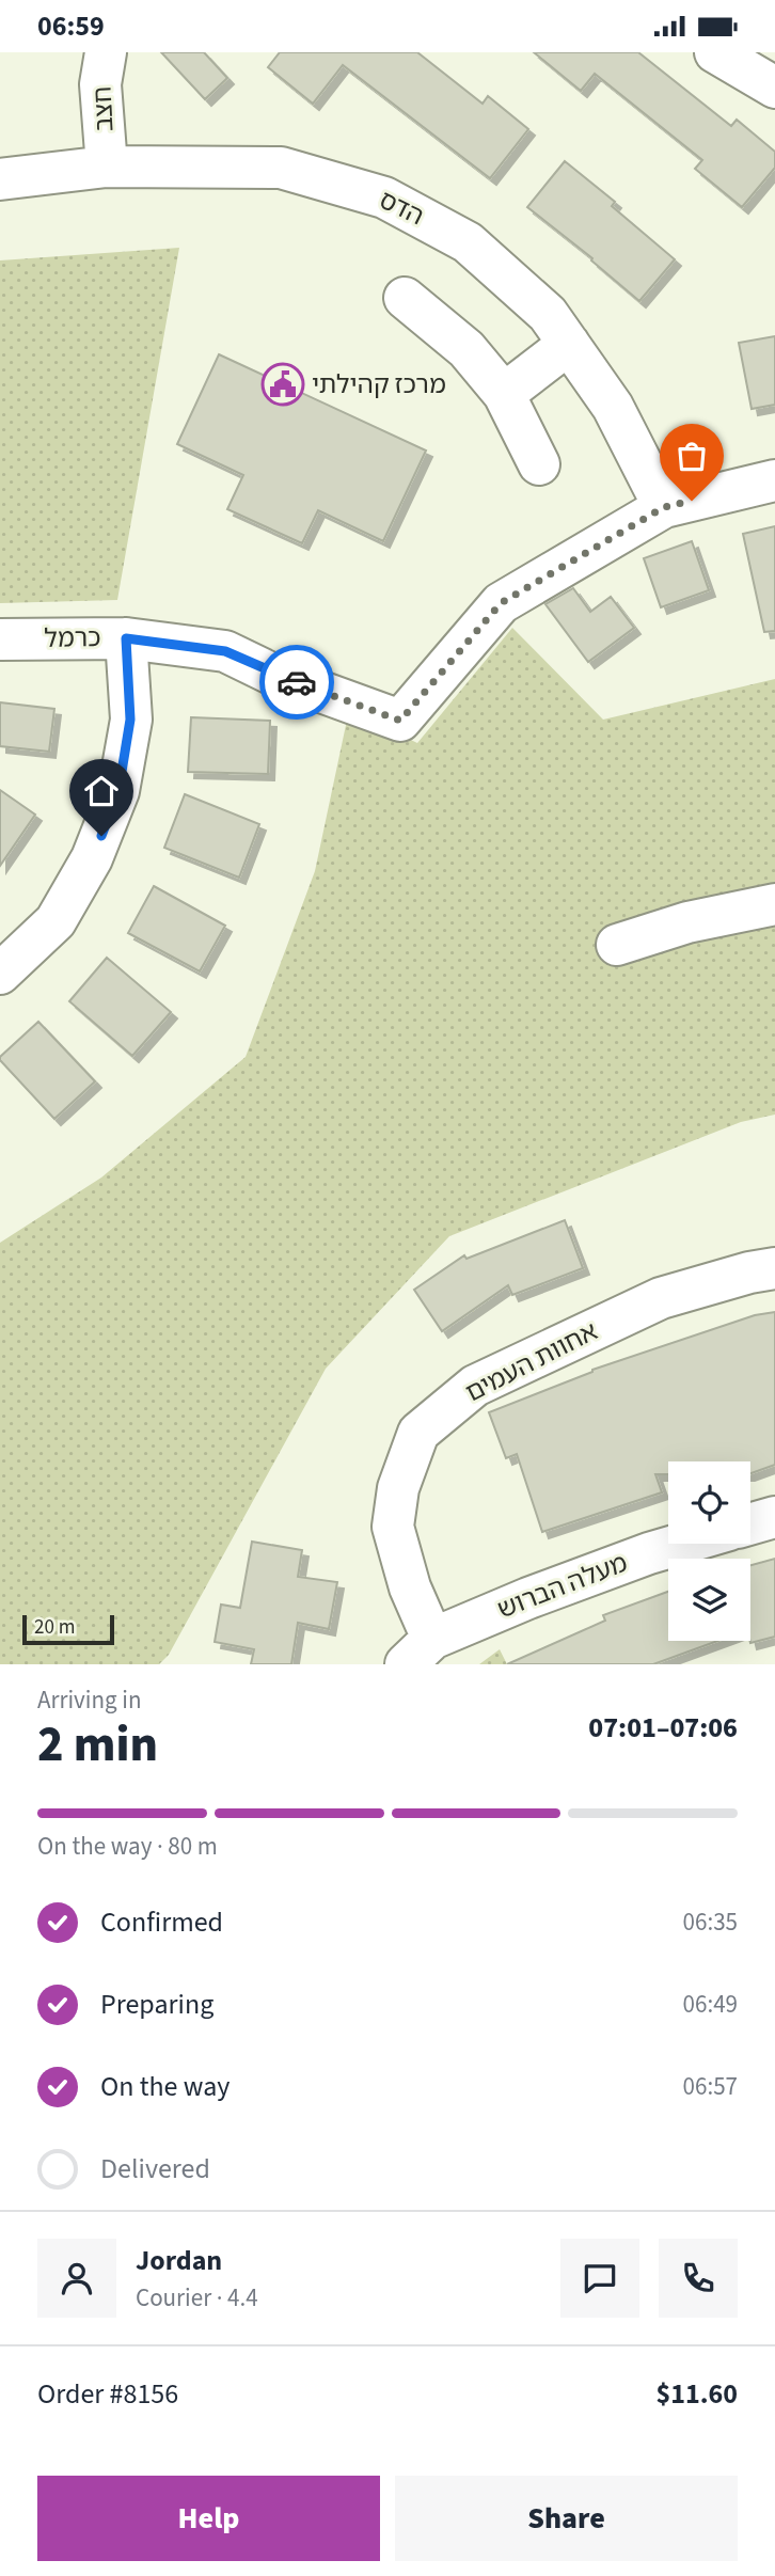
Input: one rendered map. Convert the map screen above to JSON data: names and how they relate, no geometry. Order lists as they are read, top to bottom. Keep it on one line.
{"streets":{"street":["חצב","הדס","כרמל","אחוות העמים","מעלה הברוש"]},"crossings":[["חצב","הדס"],["הדס","כרמל"],["אחוות העמים","מעלה הברוש"]],"places":{"public building":["מרכז קהילתי"]},"scale_bar":"20 m","page":{"status":"06:59","scale":"20 m","heading":["2 min","Arriving in","07:01–07:06"],"panel":["Jordan","Courier · 4.4","Order #8156","$11.60"],"bar":"On the way · 80 m","list":[["Confirmed","06:35"],["Preparing","06:49"],["On the way","06:57"],"Delivered"],"buttons":["Help","Share"]}}
